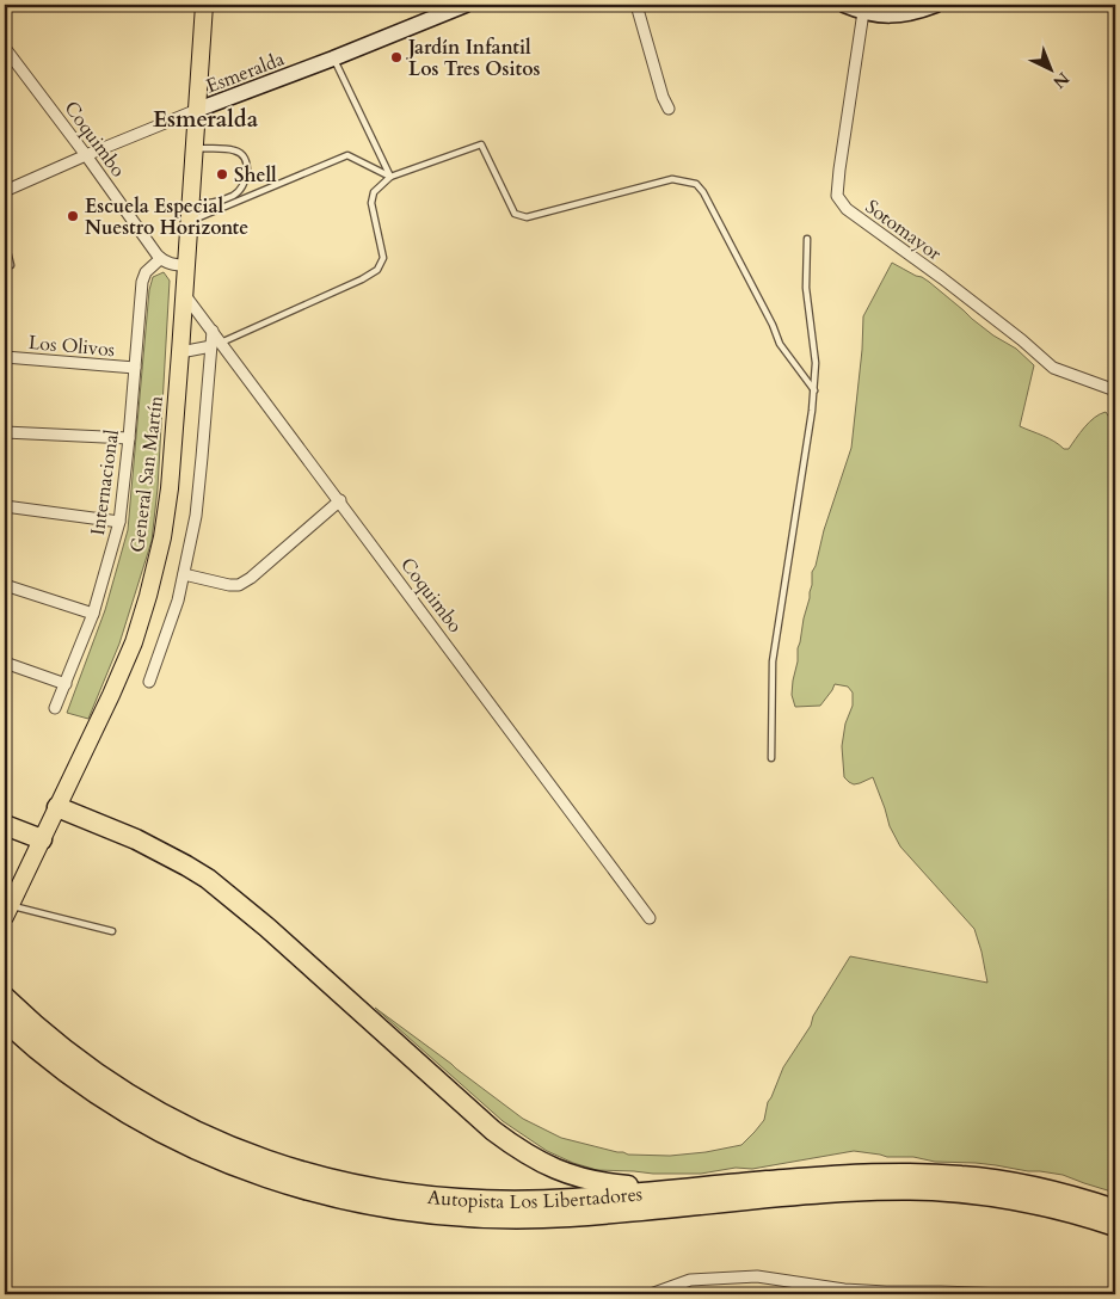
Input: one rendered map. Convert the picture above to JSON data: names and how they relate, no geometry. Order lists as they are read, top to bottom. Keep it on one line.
{"streets":{"highway":["Autopista Los Libertadores"],"main road":["General San Martín"],"street":["Esmeralda","Coquimbo","Sotomayor","Los Olivos","Internacional"]},"crossings":[["Esmeralda","Coquimbo"],["Esmeralda","General San Martín"],["Coquimbo","Internacional"],["Los Olivos","Internacional"]],"districts":["Esmeralda"],"places":["Jardín Infantil Los Tres Ositos","Shell","Escuela Especial Nuestro Horizonte"],"north":"bottom right"}
